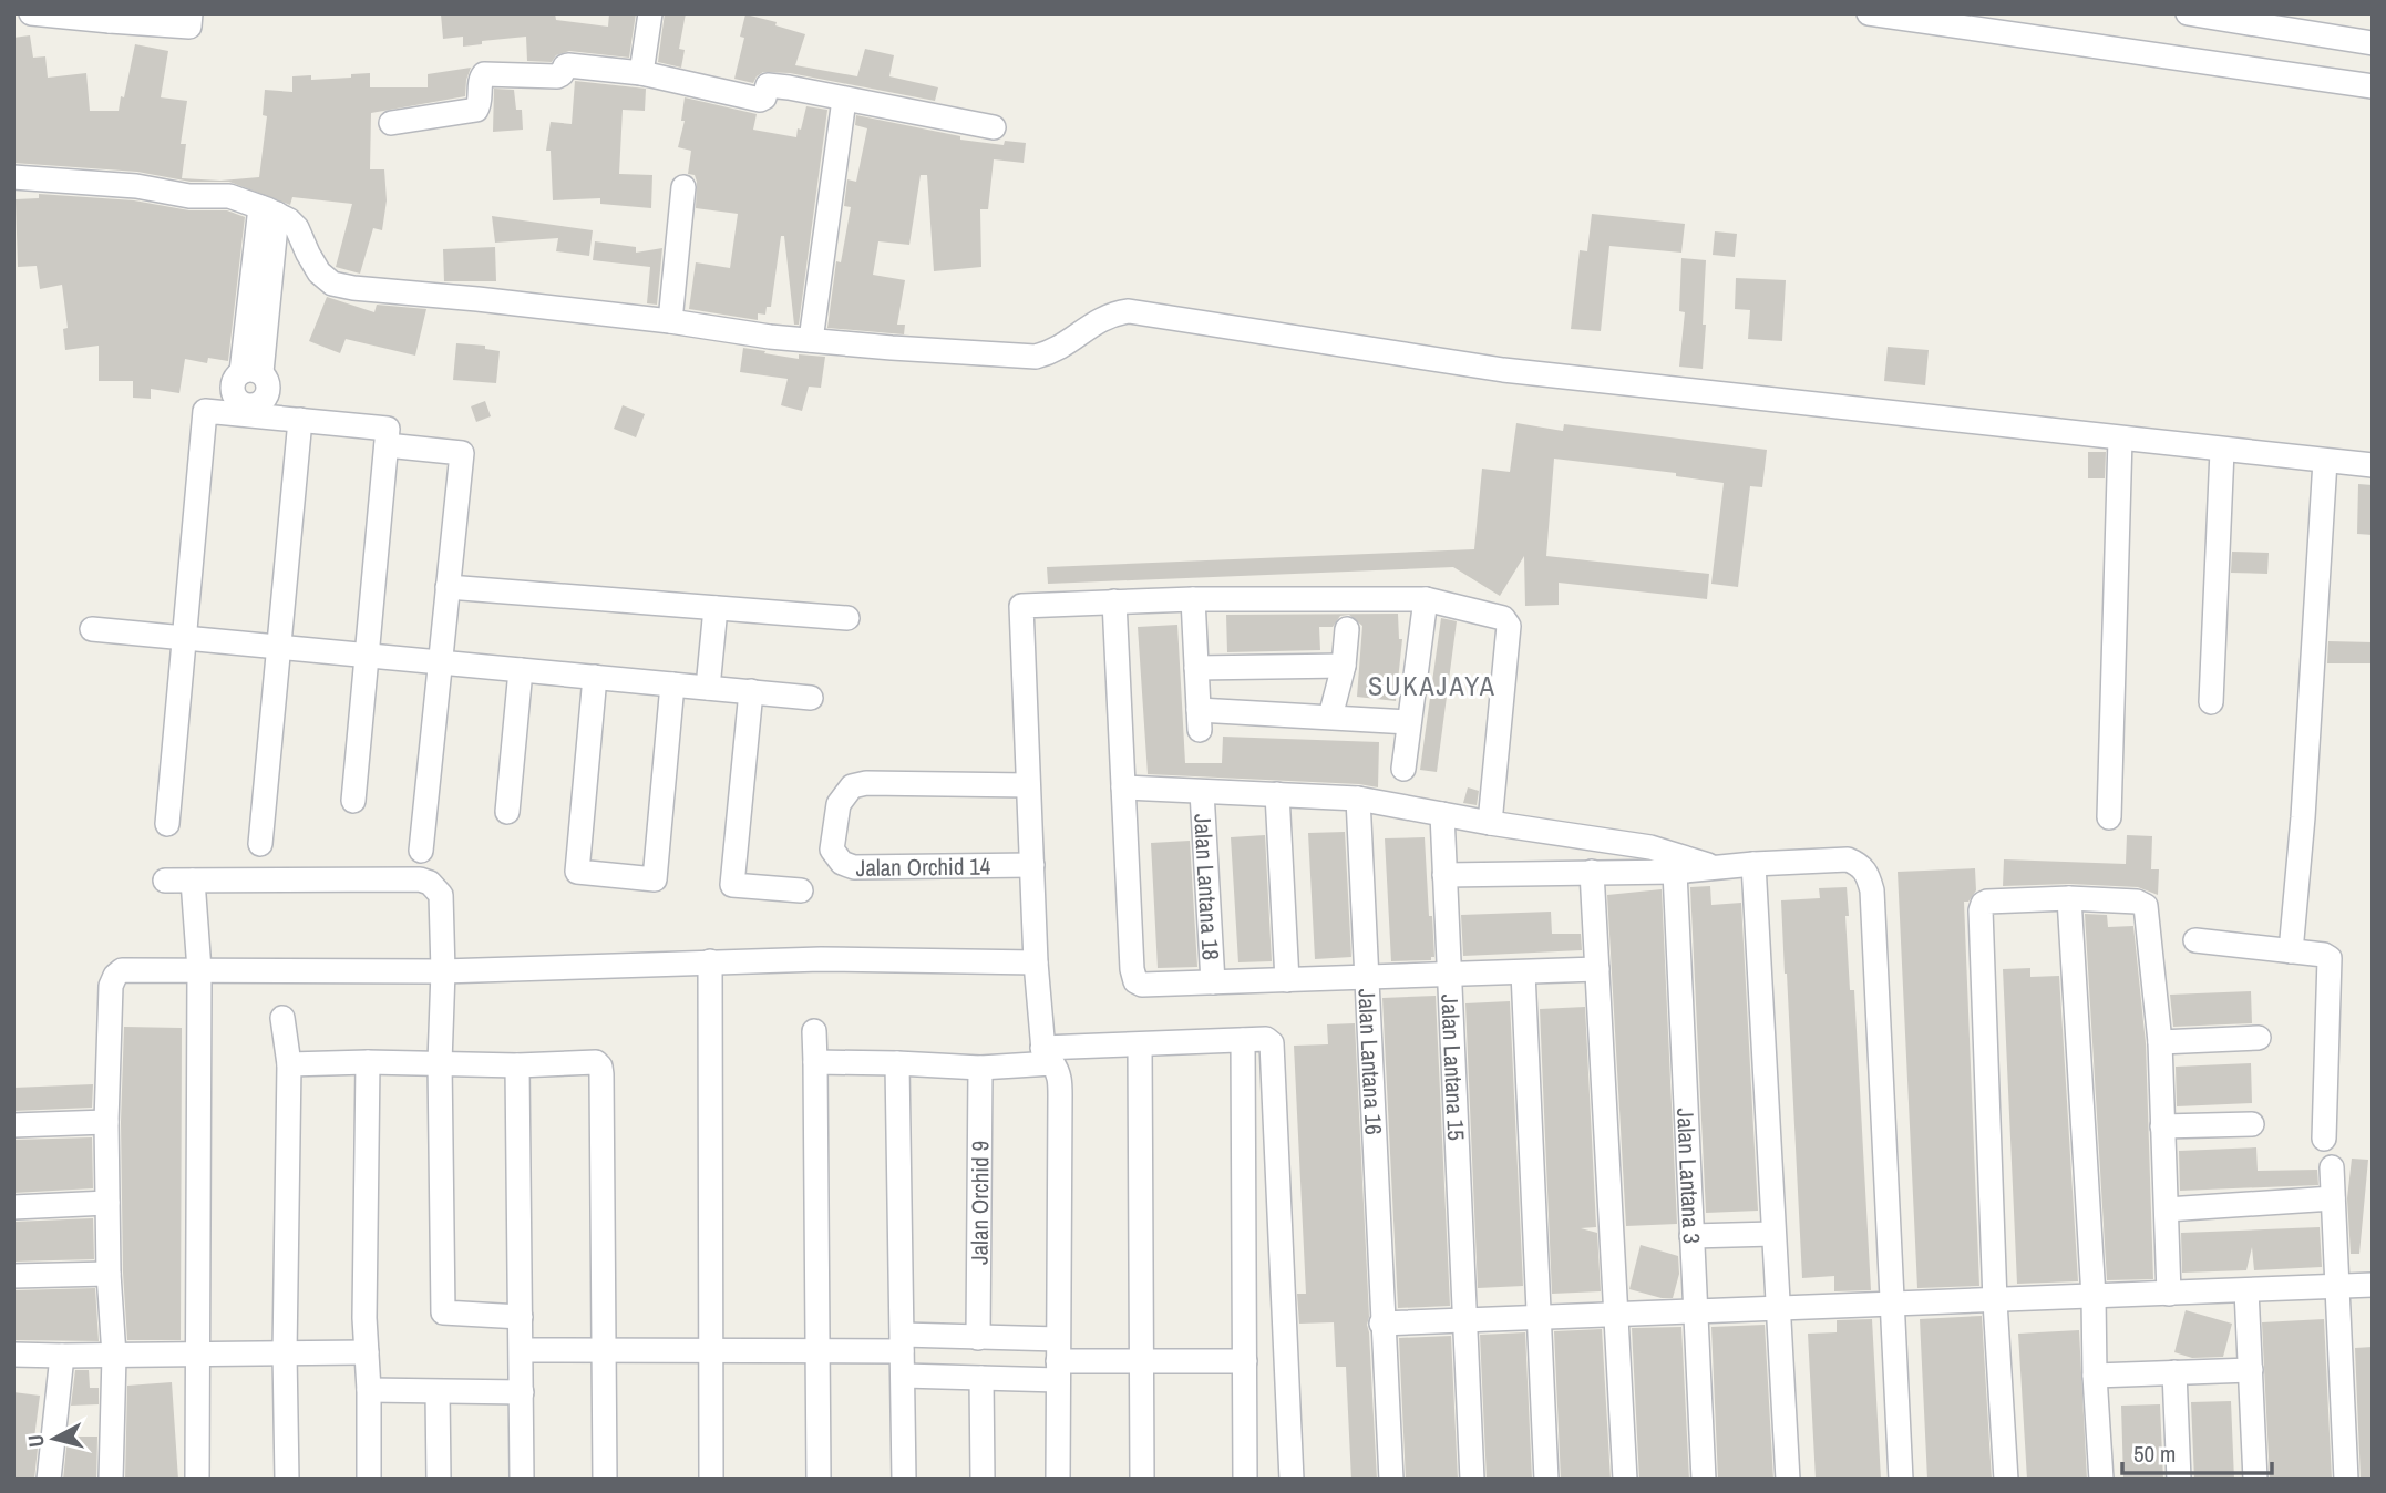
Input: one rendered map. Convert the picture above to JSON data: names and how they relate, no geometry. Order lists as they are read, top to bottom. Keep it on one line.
{"streets":{"street":["Jalan Orchid 14","Jalan Lantana 18","Jalan Lantana 16","Jalan Lantana 15","Jalan Lantana 3","Jalan Orchid 9"]},"districts":["SUKAJAYA"],"scale_bar":"50 m","north":"left"}
